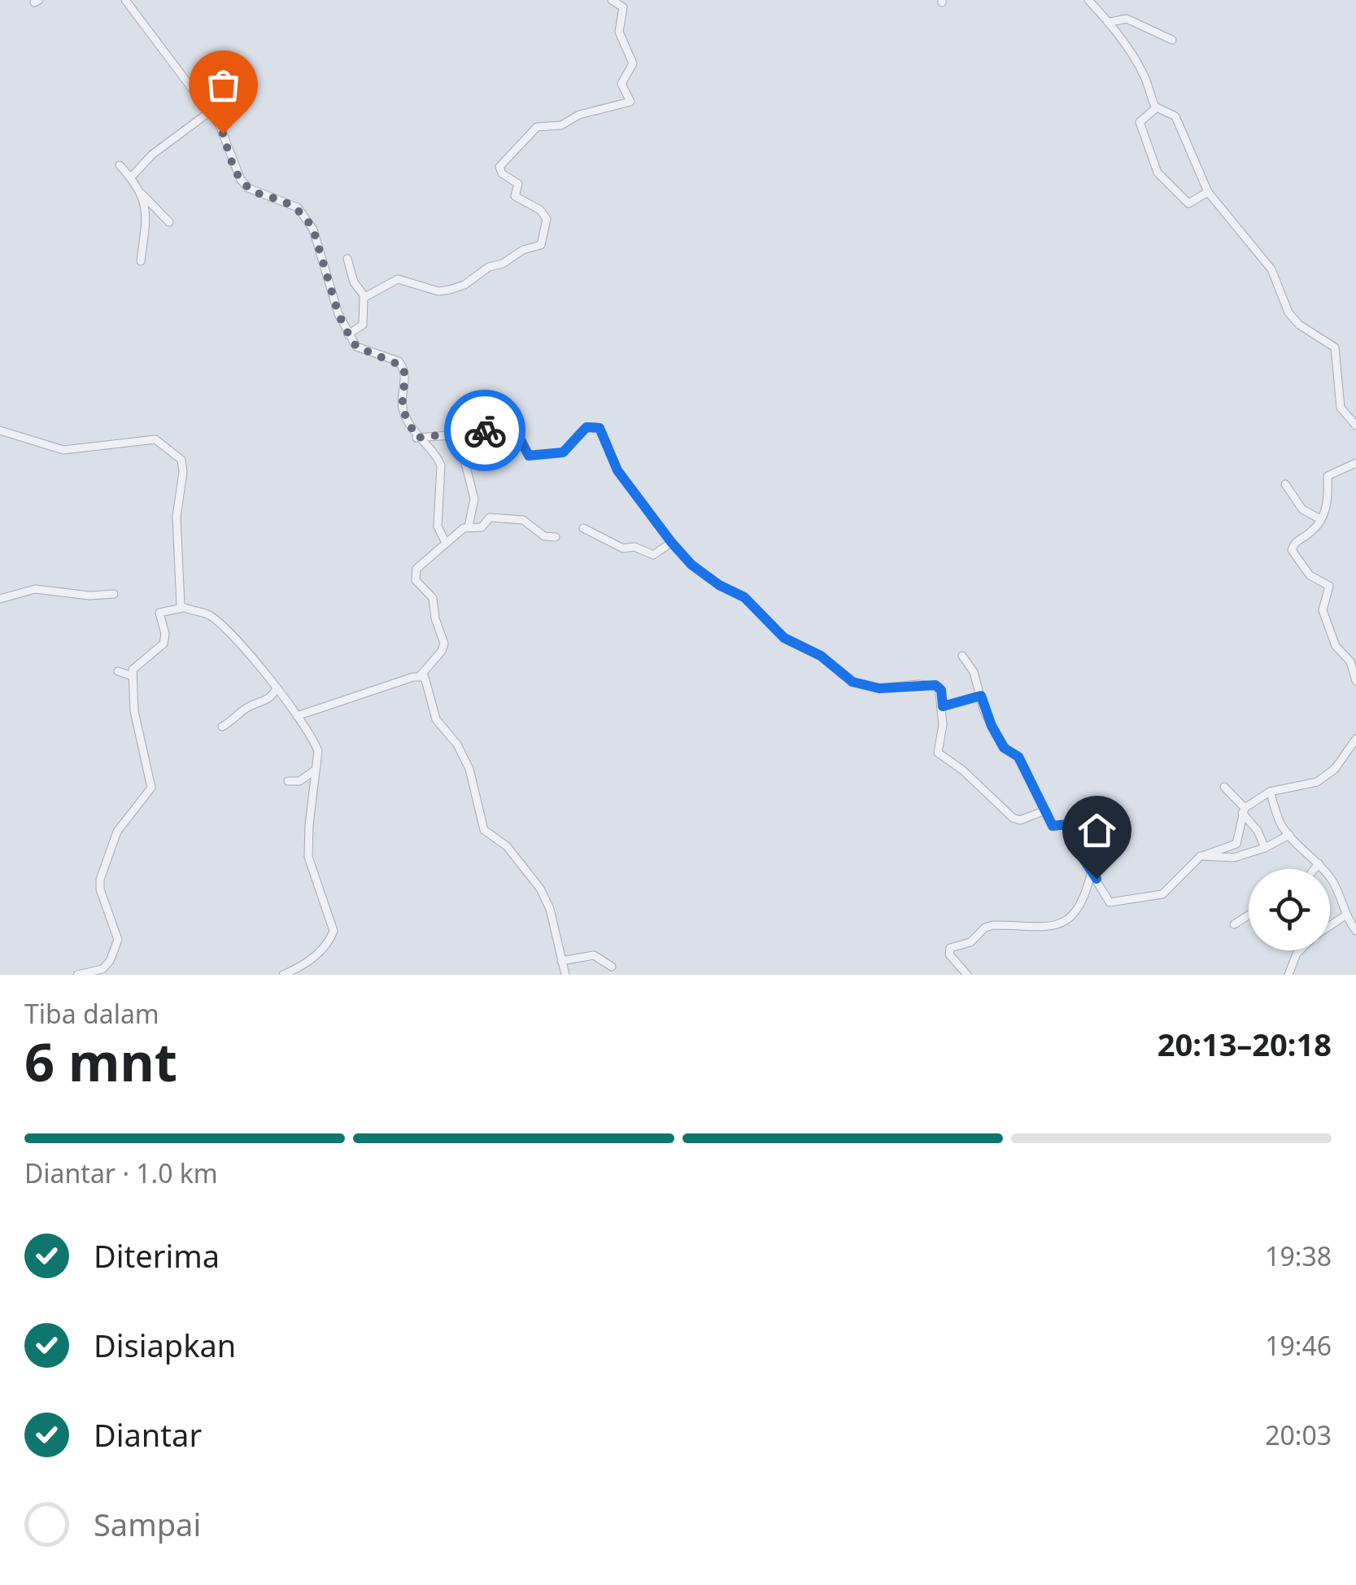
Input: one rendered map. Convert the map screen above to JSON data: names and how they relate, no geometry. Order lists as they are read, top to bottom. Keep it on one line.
{"page":{"heading":["6 mnt","Tiba dalam","20:13–20:18"],"bar":"Diantar · 1.0 km","list":[["Diterima","19:38"],["Disiapkan","19:46"],["Diantar","20:03"],"Sampai"]}}
